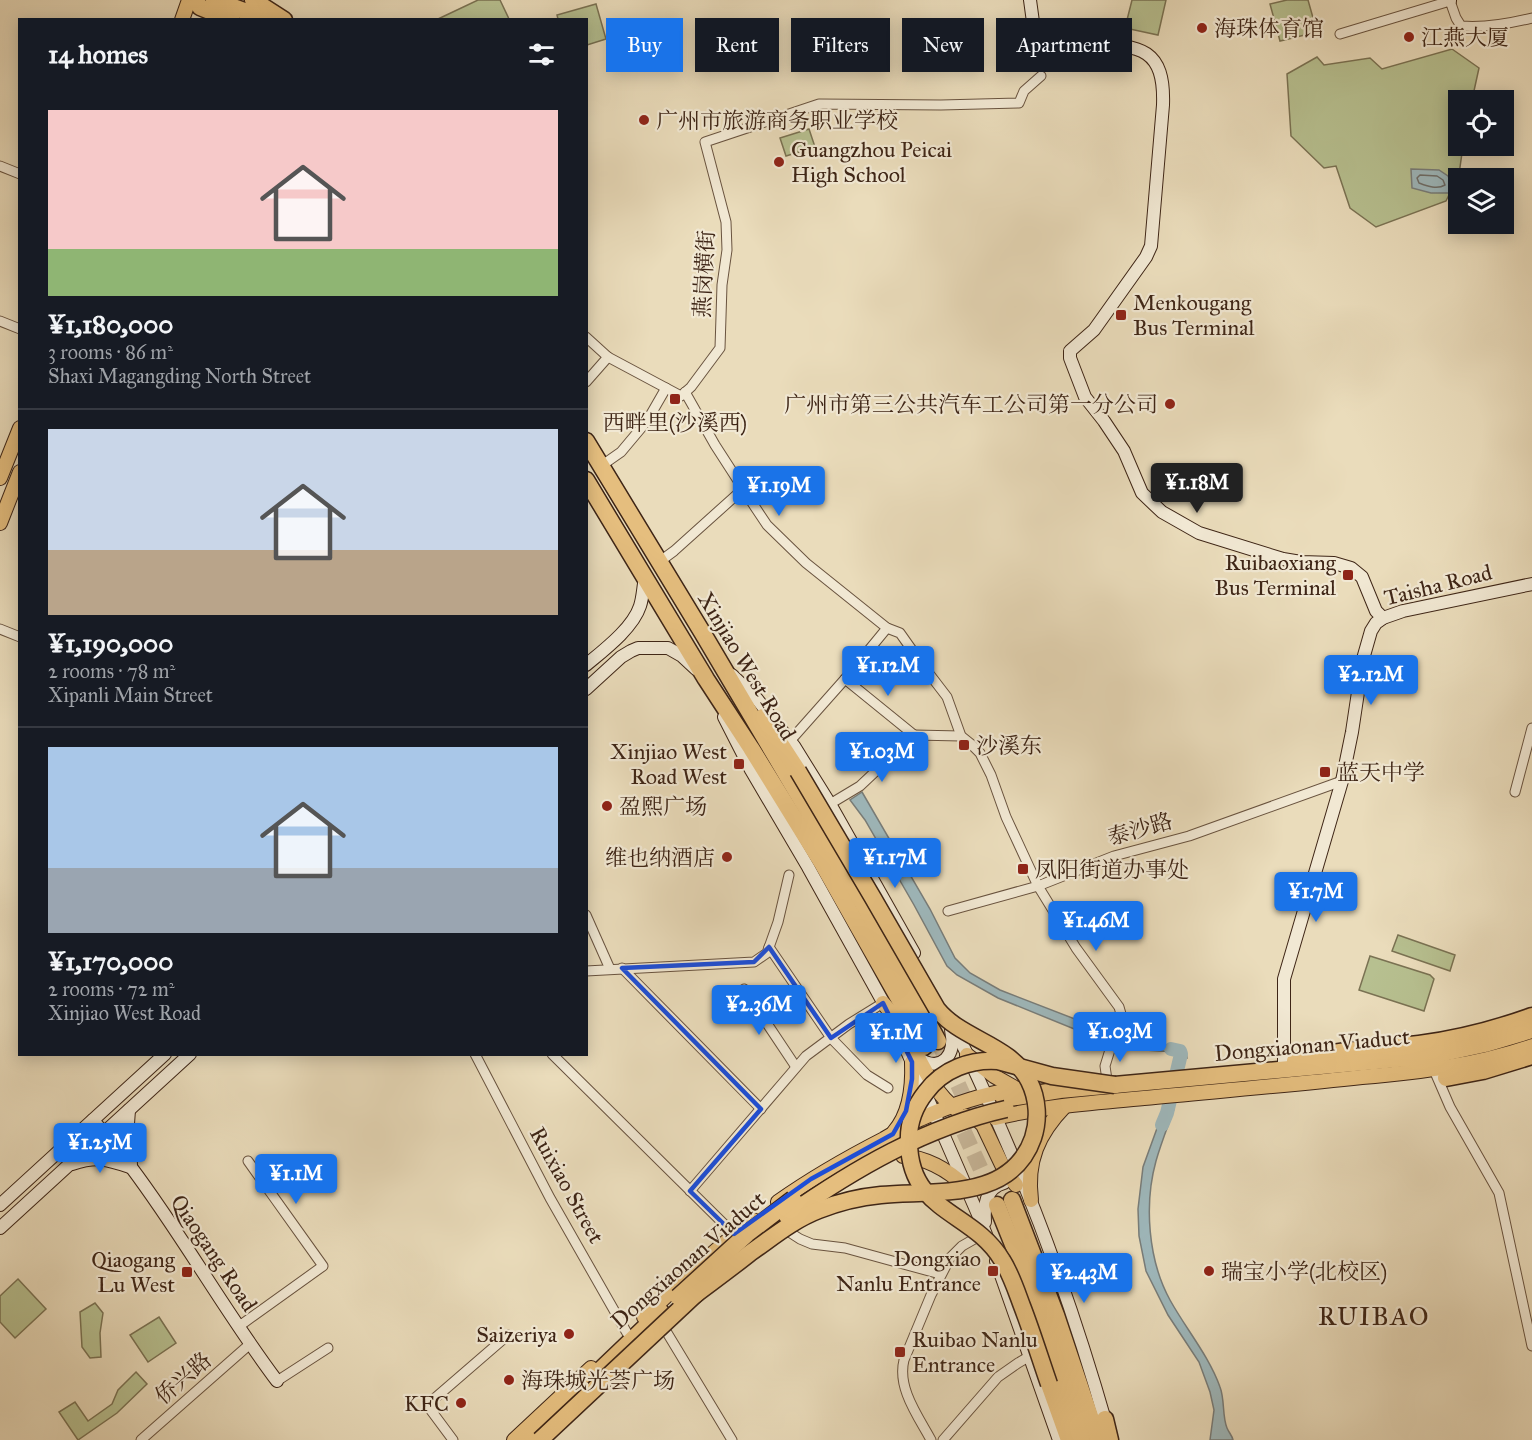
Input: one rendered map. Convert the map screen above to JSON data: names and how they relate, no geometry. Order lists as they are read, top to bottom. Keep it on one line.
{"streets":{"highway":["Xinjiao West Road","Dongxiaonan Viaduct"],"main road":["Taisha Road","Qiaogang Road"],"street":["燕岗横街","泰沙路","Ruixiao Street","侨兴路"]},"crossings":[["Taisha Road","泰沙路"],["Qiaogang Road","侨兴路"]],"districts":["RUIBAO"],"places":{"other":["海珠体育馆","江燕大厦","广州市旅游商务职业学校","Guangzhou Peicai High School","广州市第三公共汽车工公司第一分公司","盈熙广场","维也纳酒店","瑞宝小学(北校区)","Saizeriya","海珠城光荟广场","KFC"],"transit":["Menkougang Bus Terminal","西畔里(沙溪西)","Ruibaoxiang Bus Terminal","沙溪东","Xinjiao West Road West","蓝天中学","凤阳街道办事处","Dongxiao Nanlu Entrance","Qiaogang Lu West","Ruibao Nanlu Entrance"]},"page":{"chip":["Buy","Rent","Filters","New","Apartment"],"heading":"14 homes","list":[{"name":"¥1,180,000","note":"3 rooms · 86 m² · Shaxi Magangding North Street"},{"name":"¥1,190,000","note":"2 rooms · 78 m² · Xipanli Main Street"},{"name":"¥1,170,000","note":"2 rooms · 72 m² · Xinjiao West Road"}],"price":["¥1.18M","¥1.19M","¥1.12M","¥2.12M","¥1.03M","¥1.17M","¥1.7M","¥1.46M","¥2.36M","¥1.03M","¥1.1M","¥1.25M","¥1.1M","¥2.43M"]}}
